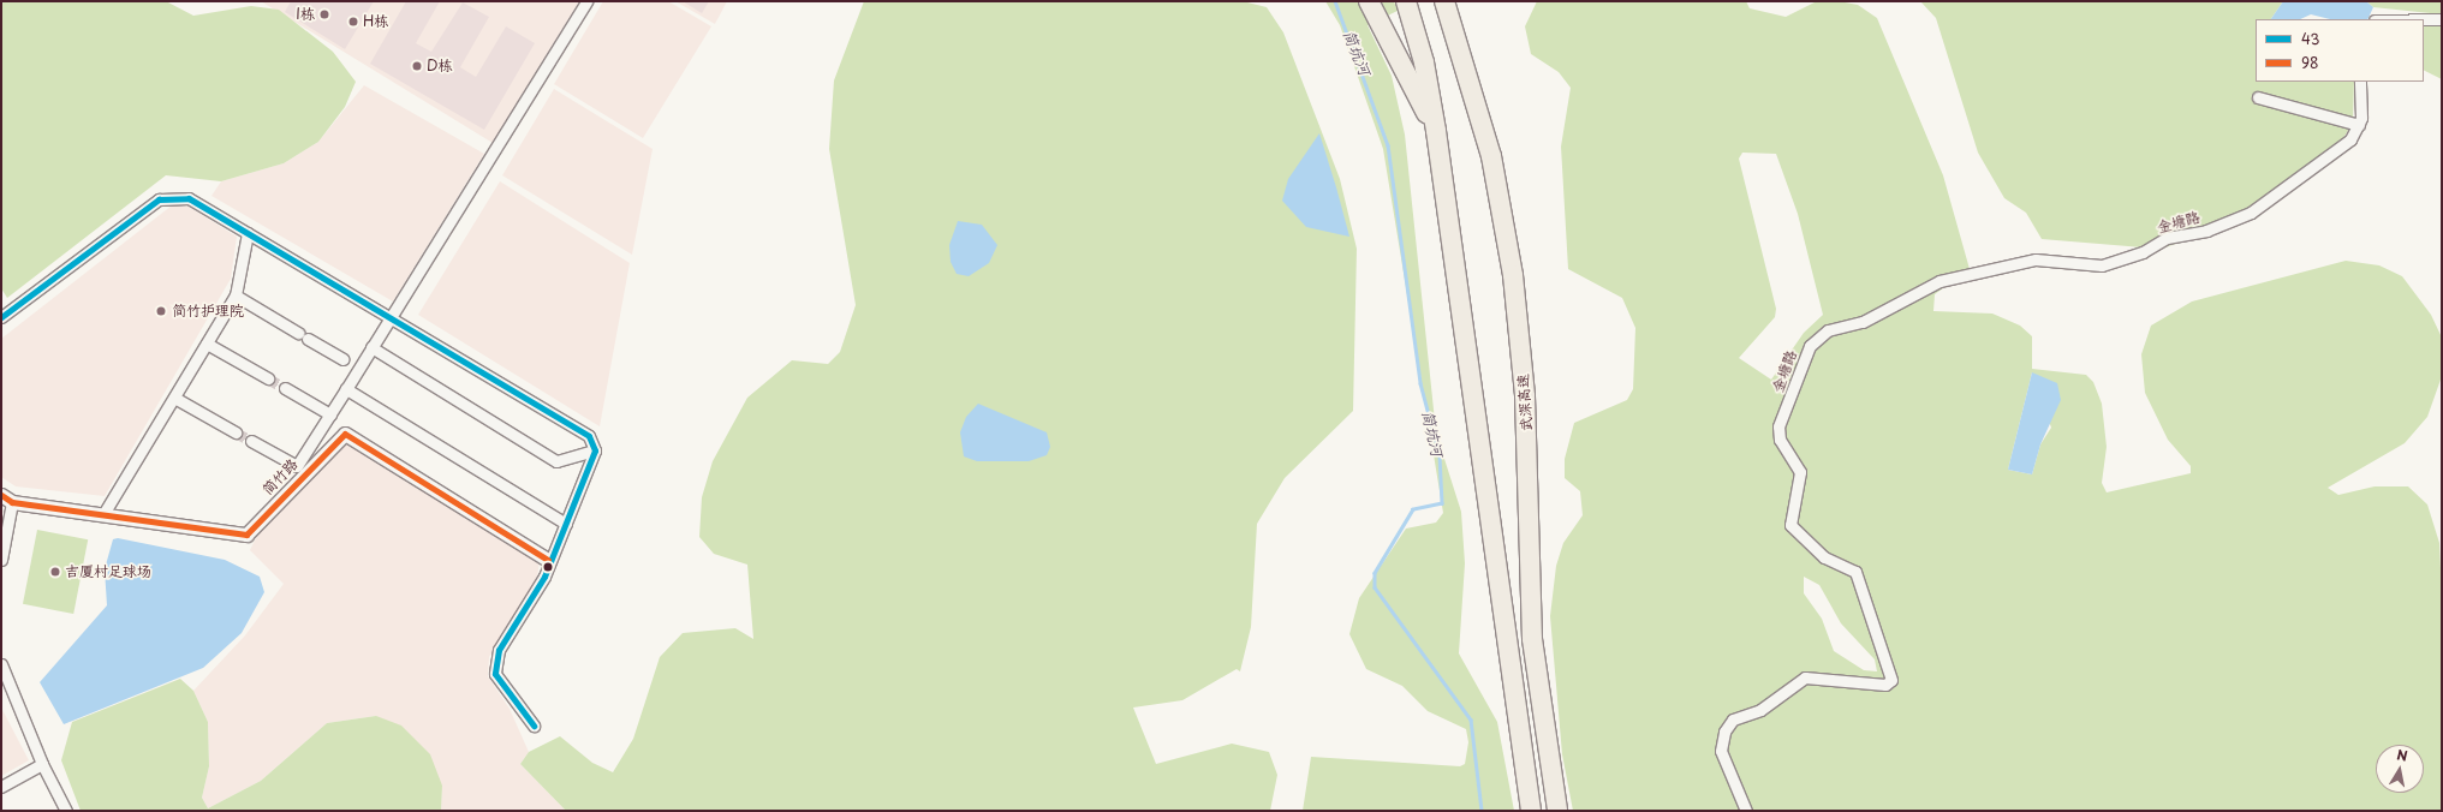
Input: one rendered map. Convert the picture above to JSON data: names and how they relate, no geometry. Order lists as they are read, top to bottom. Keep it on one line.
{"streets":{"highway":["武深高速"],"street":["金塘路","简竹路"]},"water":["简坑河"],"places":["I栋","H栋","D栋","简竹护理院","吉厦村足球场"],"lines":["transit line 43","transit line 98"],"legend":["43","98"],"north":"top"}
